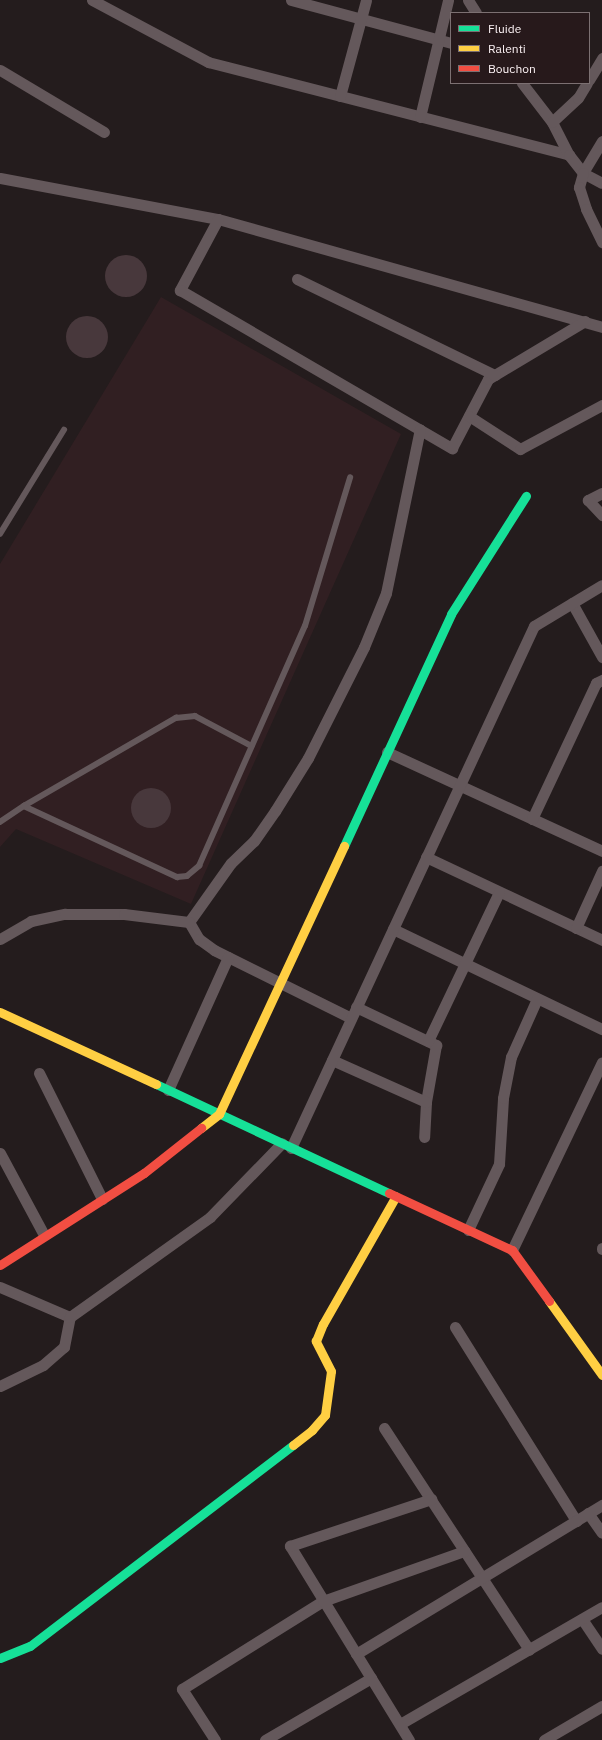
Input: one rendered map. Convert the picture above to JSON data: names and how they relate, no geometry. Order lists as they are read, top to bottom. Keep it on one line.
{"legend":["Fluide","Ralenti","Bouchon"]}
